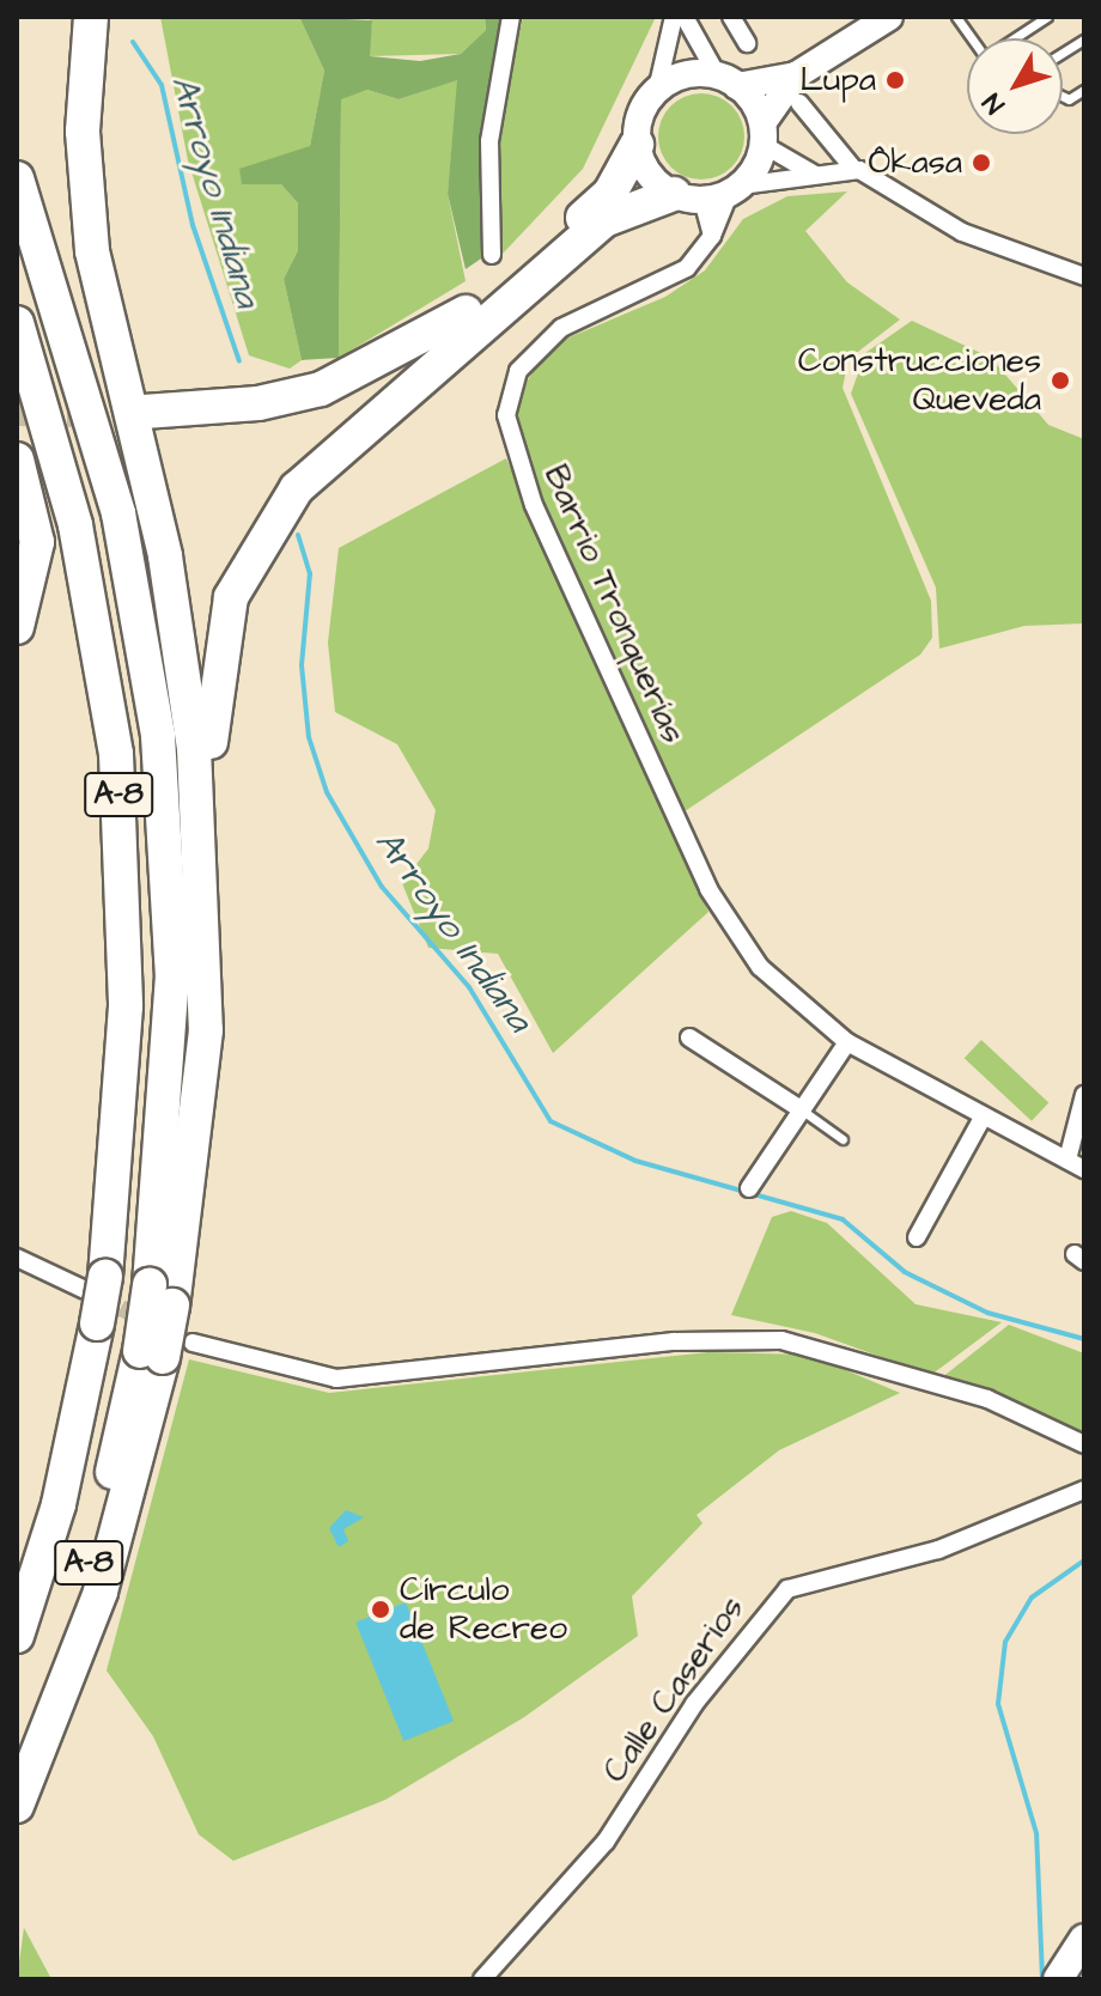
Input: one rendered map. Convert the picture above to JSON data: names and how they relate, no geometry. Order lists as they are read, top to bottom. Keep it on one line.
{"streets":{"highway":["A-8"],"street":["Barrio Tronquerías","Calle Caserios"]},"water":["Arroyo Indiana"],"places":["Lupa","Ôkasa","Construcciones Queveda","Círculo de Recreo"],"north":"bottom left"}
